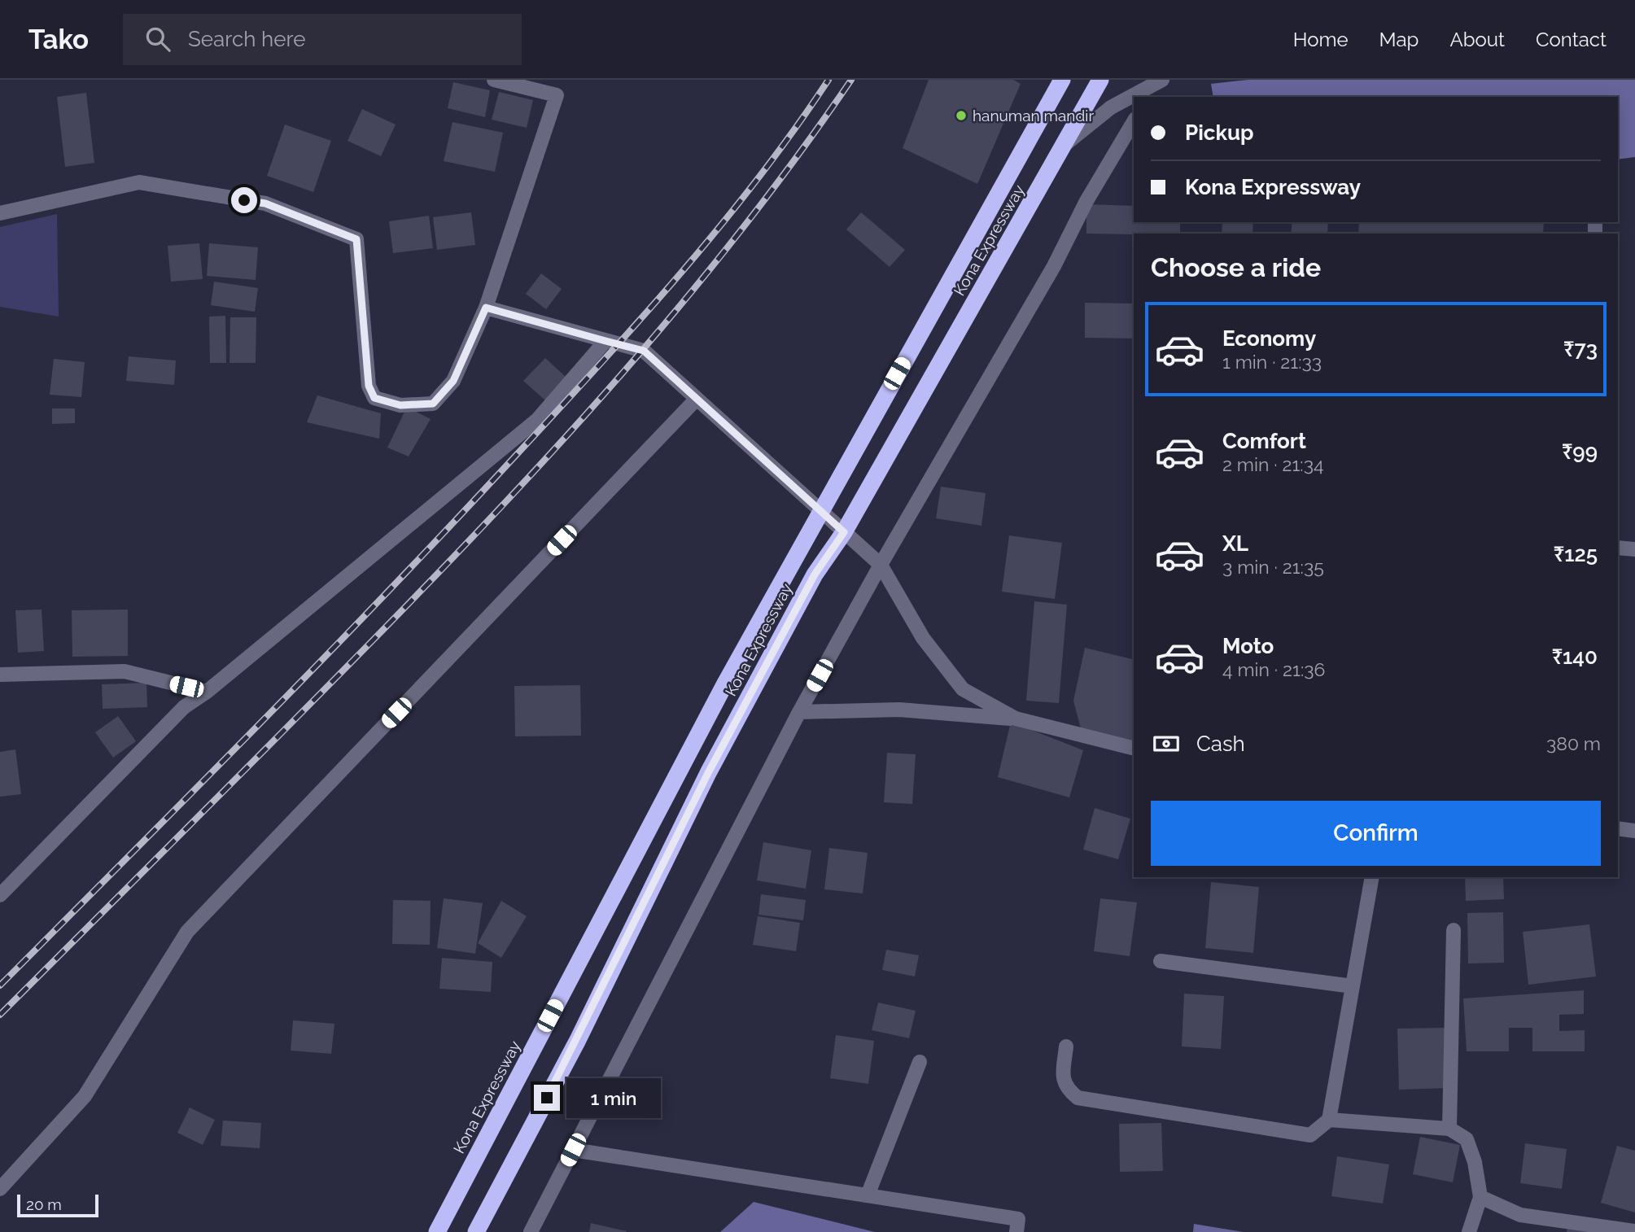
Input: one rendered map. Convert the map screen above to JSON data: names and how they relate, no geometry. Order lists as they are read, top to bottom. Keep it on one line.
{"streets":{"highway":["Kona Expressway"]},"places":["hanuman mandir"],"scale_bar":"20 m","page":{"header":"Tako","search":"Search here","nav":["Home","Map","About","Contact"],"banner":["Pickup","Kona Expressway"],"heading":"Choose a ride","list":[{"name":"Economy","note":"1 min · 21:33","value":"₹73"},{"name":"Comfort","note":"2 min · 21:34","value":"₹99"},{"name":"XL","note":"3 min · 21:35","value":"₹125"},{"name":"Moto","note":"4 min · 21:36","value":"₹140"}],"pay":["Cash","380 m"],"buttons":"Confirm","bubble":"1 min","scale":"20 m"}}
